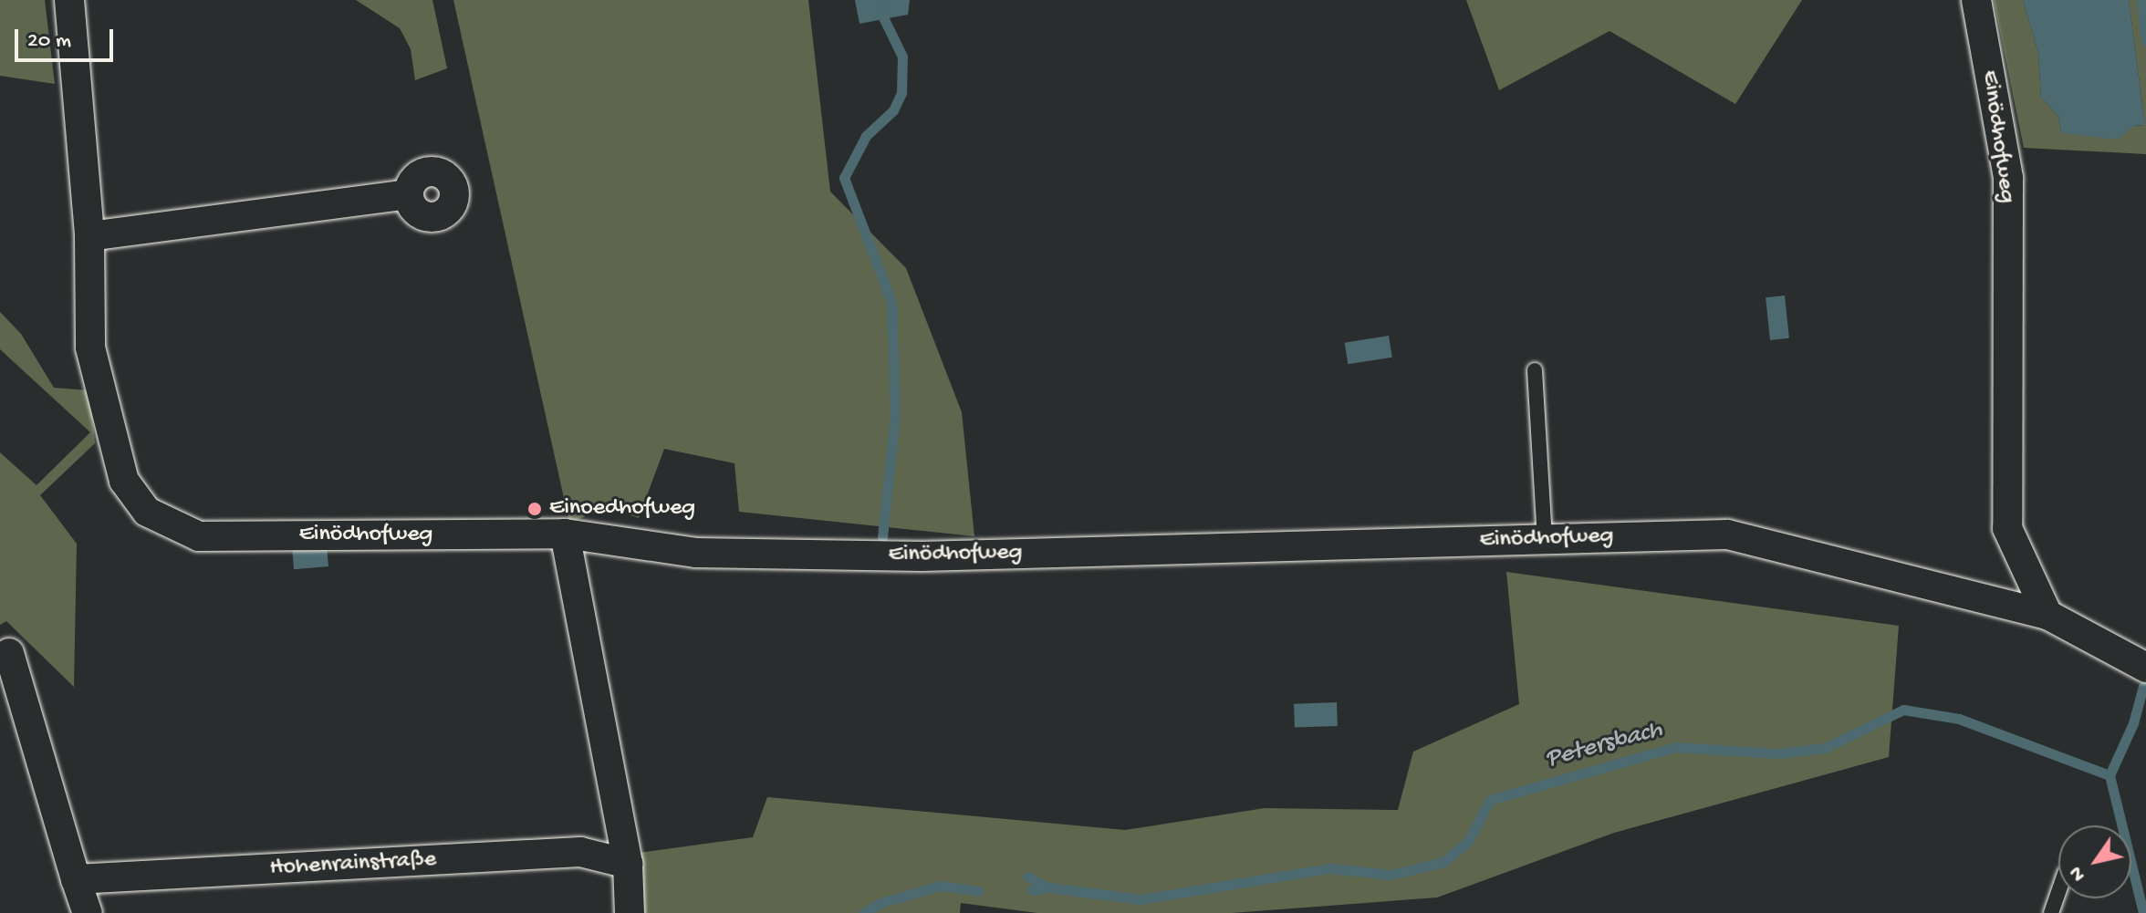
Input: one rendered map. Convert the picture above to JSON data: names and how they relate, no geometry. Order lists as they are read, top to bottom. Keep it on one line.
{"streets":{"street":["Einödhofweg","Hohenrainstraße"]},"water":["Petersbach"],"places":["Einoedhofweg"],"scale_bar":"20 m","north":"bottom left"}
